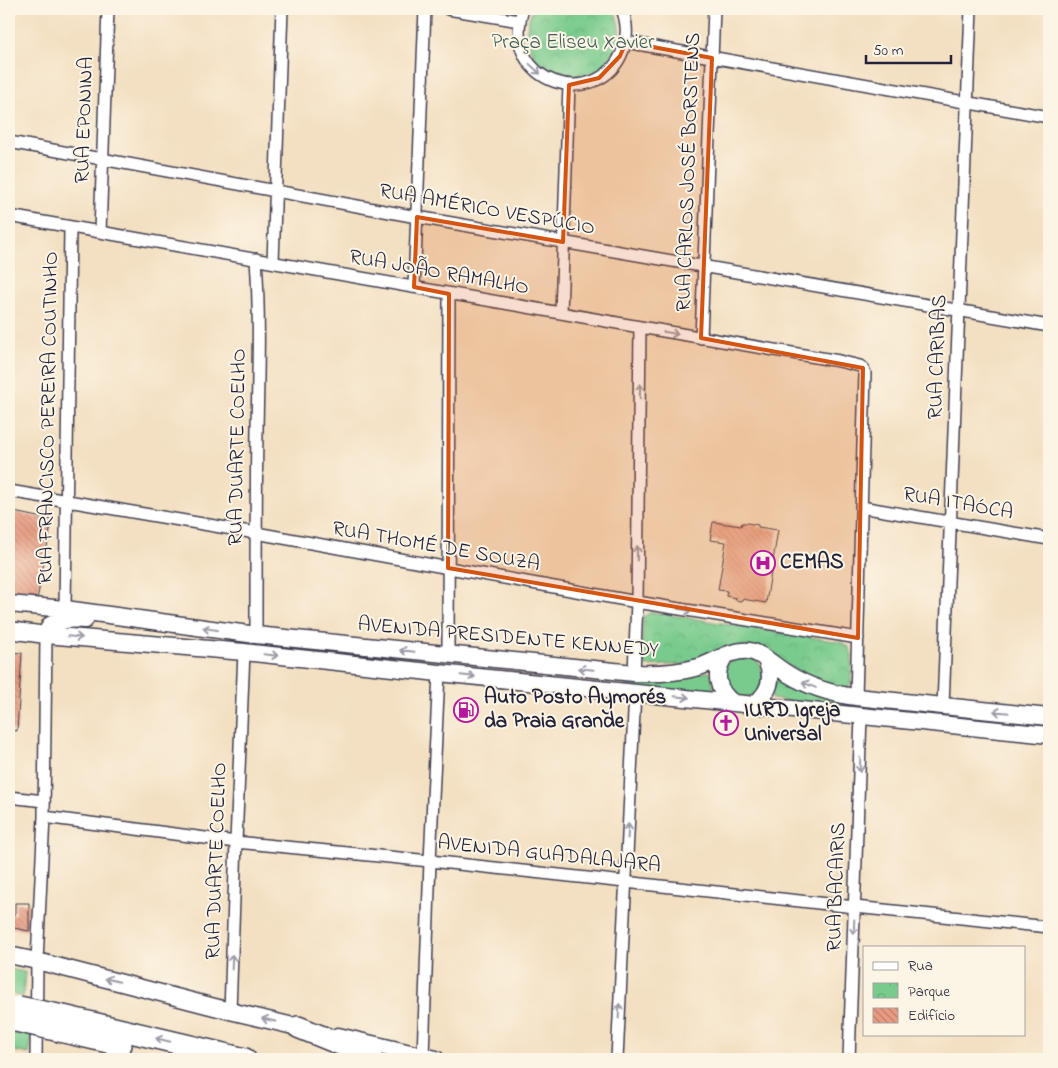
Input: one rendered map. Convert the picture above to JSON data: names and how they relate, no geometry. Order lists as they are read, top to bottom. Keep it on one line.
{"streets":{"main road":["AVENIDA PRESIDENTE KENNEDY"],"street":["RUA EPONINA","RUA CARLOS JOSÉ BORSTENS","RUA AMÉRICO VESPÚCIO","RUA JOÃO RAMALHO","RUA CARIBAS","RUA FRANCISCO PEREIRA COUTINHO","RUA DUARTE COELHO","RUA ITAÓCA","RUA THOMÉ DE SOUZA","AVENIDA GUADALAJARA","RUA BACAIRIS"]},"crossings":[["RUA EPONINA","RUA AMÉRICO VESPÚCIO"],["RUA EPONINA","RUA JOÃO RAMALHO"],["RUA CARLOS JOSÉ BORSTENS","RUA AMÉRICO VESPÚCIO"],["RUA CARLOS JOSÉ BORSTENS","RUA JOÃO RAMALHO"],["RUA AMÉRICO VESPÚCIO","RUA CARIBAS"],["RUA JOÃO RAMALHO","RUA FRANCISCO PEREIRA COUTINHO"],["RUA JOÃO RAMALHO","RUA DUARTE COELHO"],["RUA JOÃO RAMALHO","RUA ITAÓCA"],["RUA CARIBAS","RUA ITAÓCA"],["RUA CARIBAS","AVENIDA PRESIDENTE KENNEDY"],["RUA FRANCISCO PEREIRA COUTINHO","RUA THOMÉ DE SOUZA"],["RUA FRANCISCO PEREIRA COUTINHO","AVENIDA PRESIDENTE KENNEDY"],["RUA DUARTE COELHO","RUA THOMÉ DE SOUZA"],["RUA DUARTE COELHO","AVENIDA PRESIDENTE KENNEDY"],["RUA DUARTE COELHO","AVENIDA GUADALAJARA"],["AVENIDA PRESIDENTE KENNEDY","RUA BACAIRIS"],["AVENIDA GUADALAJARA","RUA BACAIRIS"]],"one_way":["RUA BACAIRIS"],"parks":["Praça Eliseu Xavier"],"places":{"hospital":["CEMAS"],"fuel station":["Auto Posto Aymorés da Praia Grande"],"church":["IURD Igreja Universal"]},"legend":["Rua","Parque","Edifício"],"scale_bar":"50 m"}
